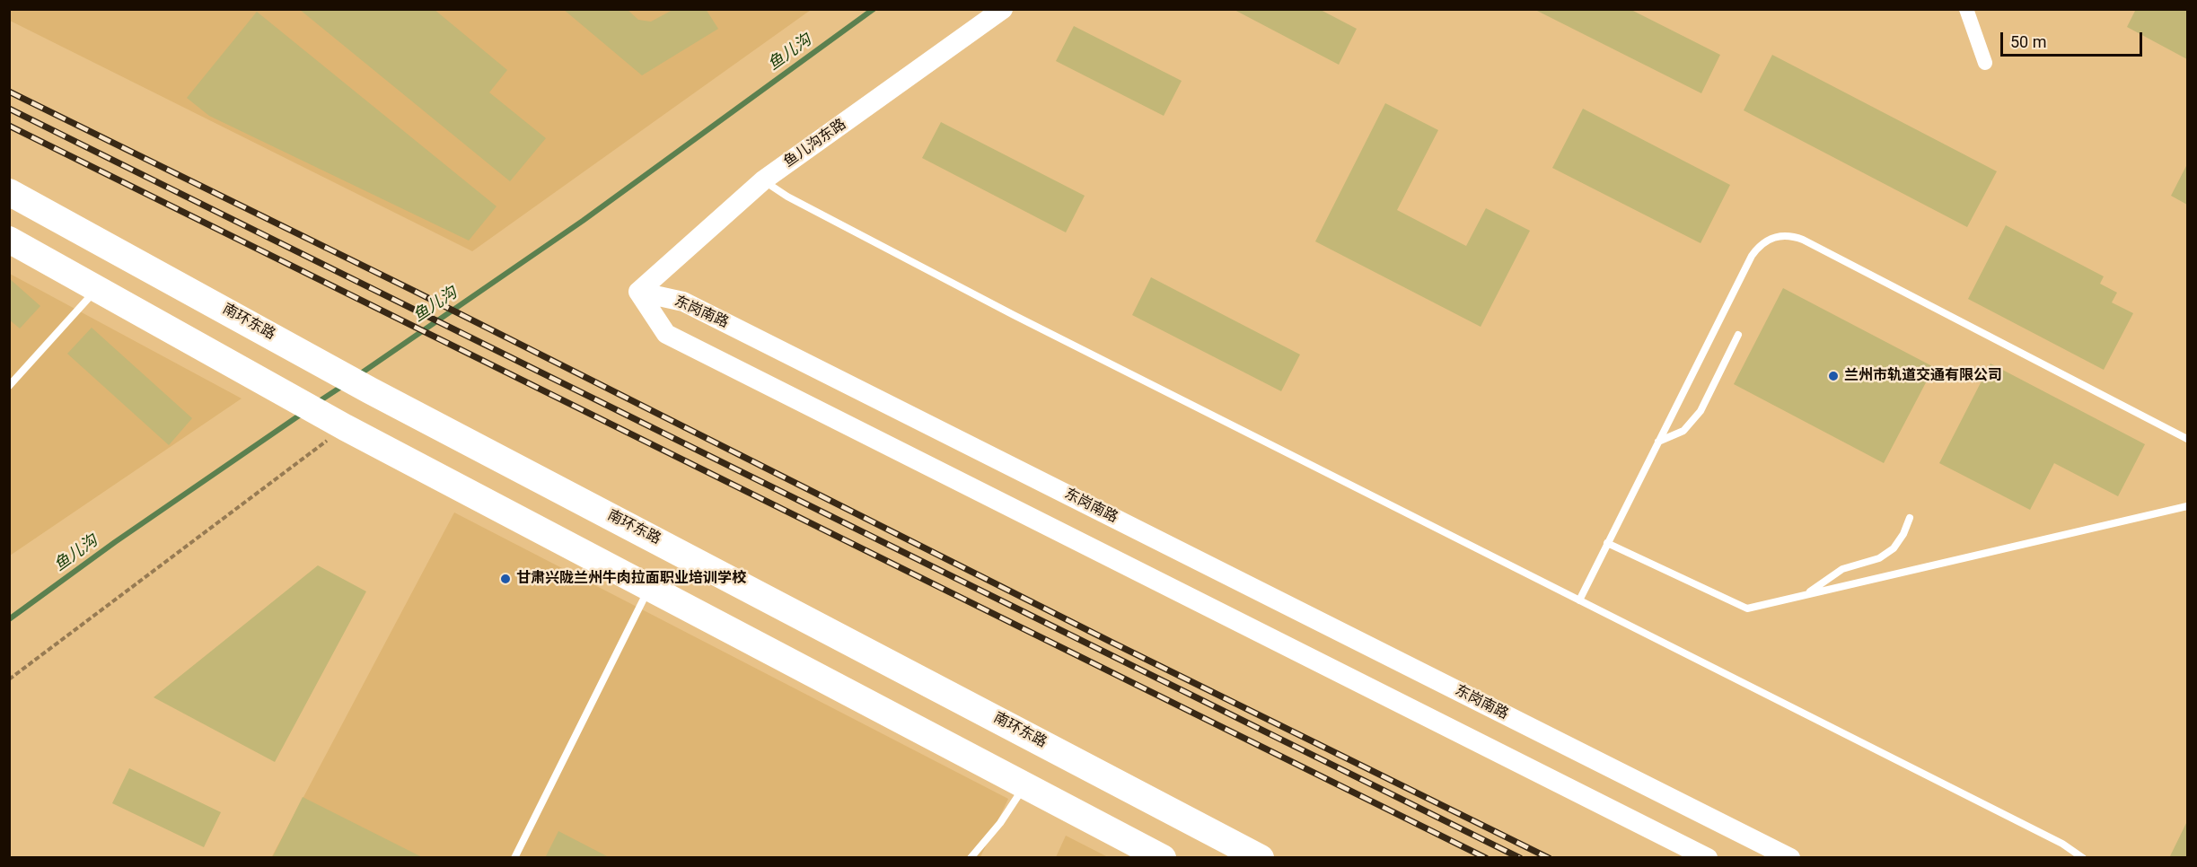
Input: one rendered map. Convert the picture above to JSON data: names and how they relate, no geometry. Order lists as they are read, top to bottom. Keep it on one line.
{"streets":{"highway":["南环东路"],"street":["鱼儿沟东路","东岗南路"]},"crossings":[["鱼儿沟东路","东岗南路"]],"water":["鱼儿沟"],"places":["兰州市轨道交通有限公司","甘肃兴陇兰州牛肉拉面职业培训学校"],"scale_bar":"50 m"}
